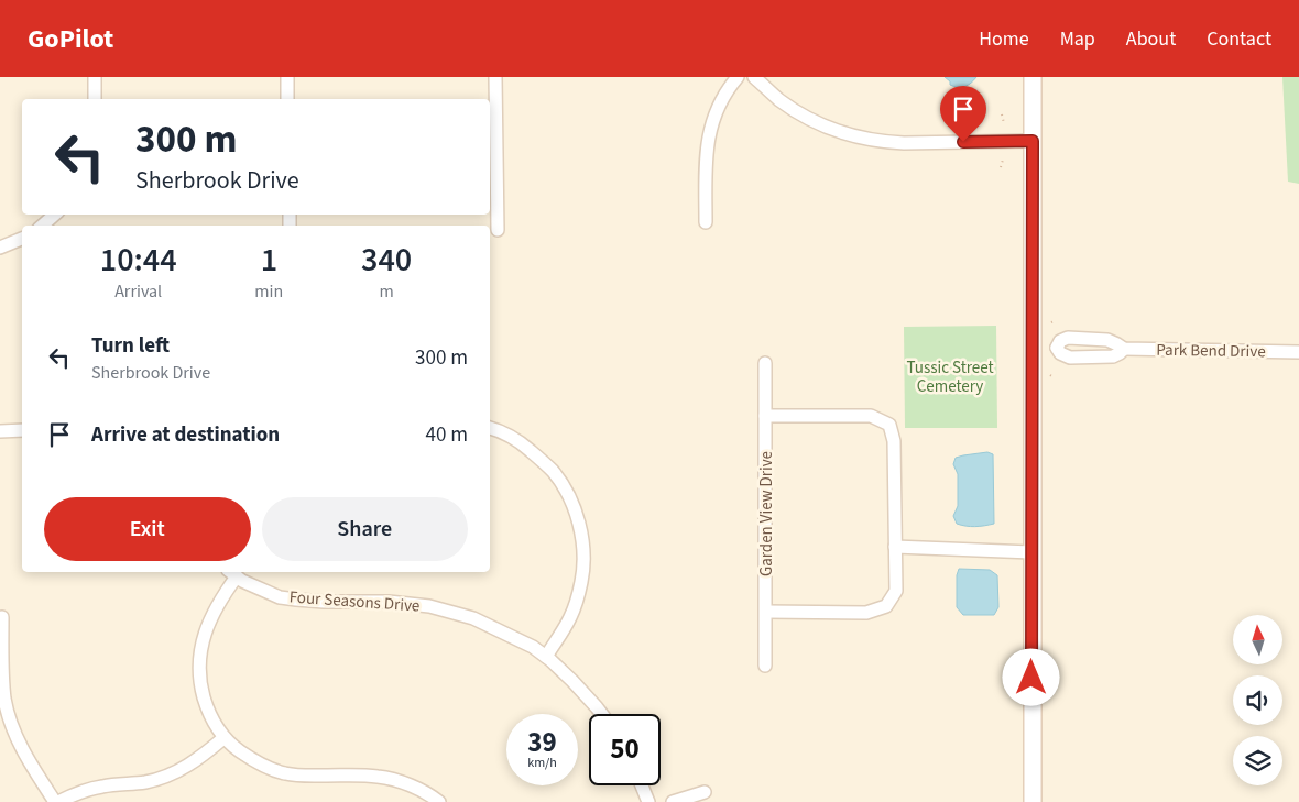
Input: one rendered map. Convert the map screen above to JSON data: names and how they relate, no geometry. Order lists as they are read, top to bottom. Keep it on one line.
{"streets":{"street":["Park Bend Drive","Garden View Drive","Four Seasons Drive"]},"parks":["Tussic Street Cemetery"],"north":"top","page":{"header":"GoPilot","nav":["Home","Map","About","Contact"],"turn":["300 m","Sherbrook Drive"],"eta":["10:44","Arrival","1","min","340","m"],"list":[{"name":"Turn left","note":"Sherbrook Drive","value":"300 m"},{"name":"Arrive at destination","value":"40 m"}],"buttons":["Exit","Share"],"speed":"39 km/h","limit":"50"}}
